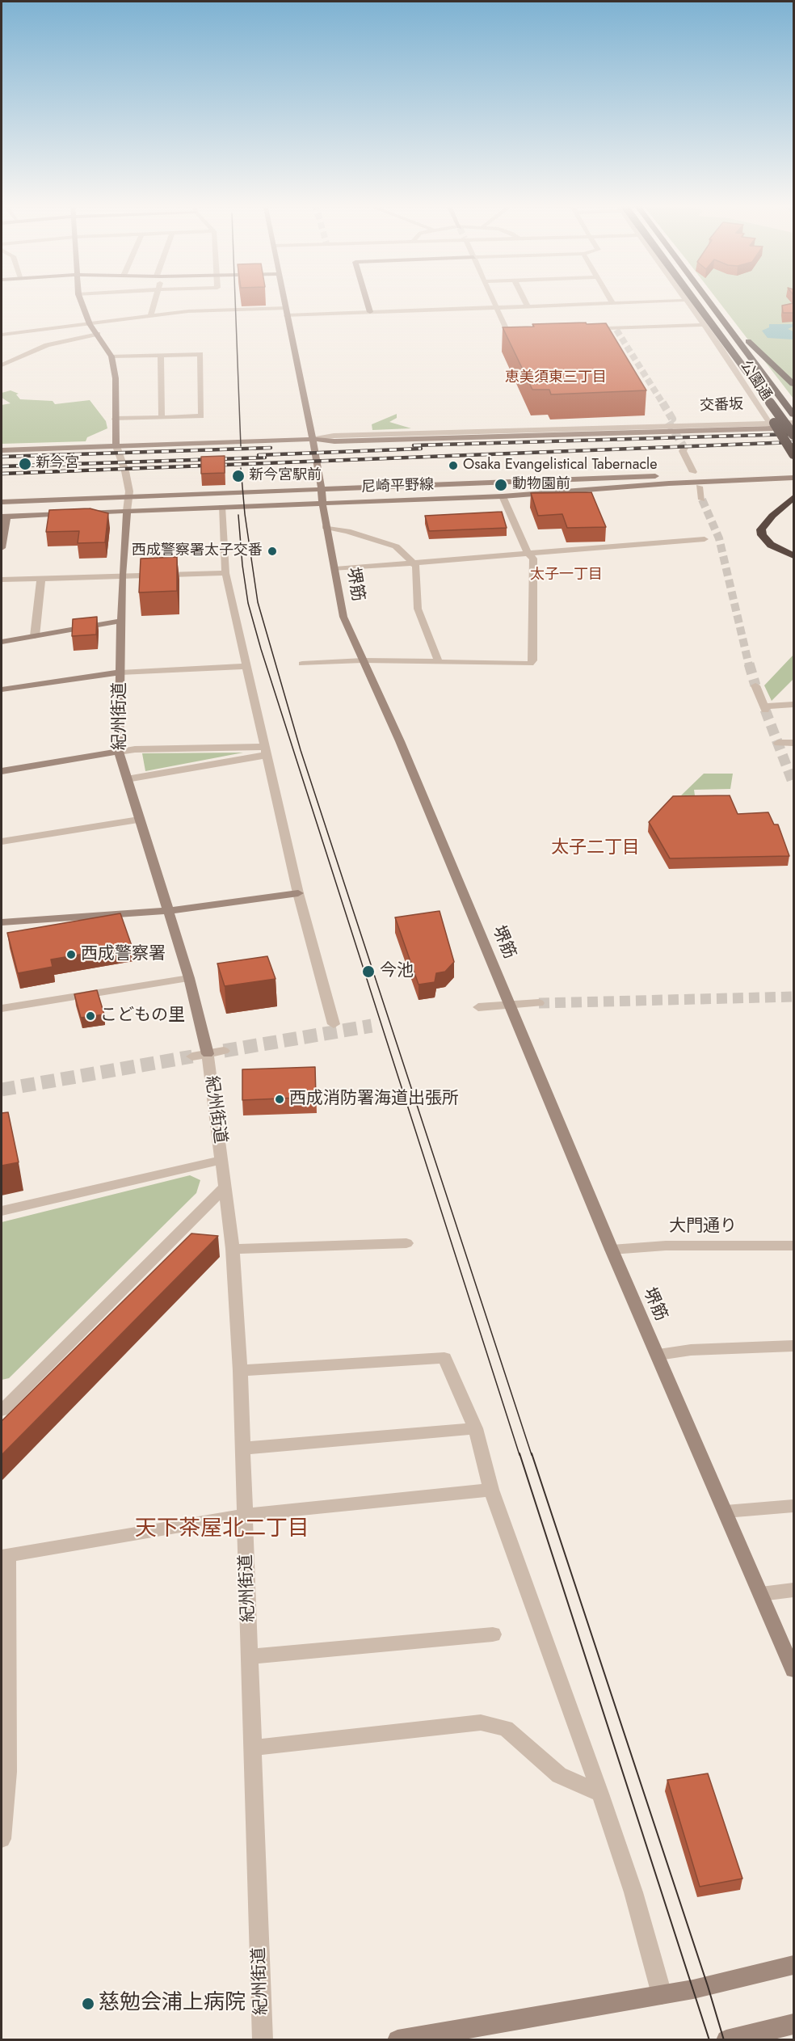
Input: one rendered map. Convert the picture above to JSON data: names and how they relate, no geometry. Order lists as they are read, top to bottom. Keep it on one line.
{"streets":{"street":["公園通","交番坂","尼崎平野線","堺筋","紀州街道","大門通り"]},"crossings":[["公園通","交番坂"],["尼崎平野線","堺筋"],["尼崎平野線","紀州街道"],["堺筋","大門通り"]],"districts":["恵美須東三丁目","太子一丁目","太子二丁目","天下茶屋北二丁目"],"places":["新今宮","Osaka Evangelistical Tabernacle","新今宮駅前","動物園前","西成警察署太子交番","西成警察署","今池","こどもの里","西成消防署海道出張所","慈勉会浦上病院"]}
